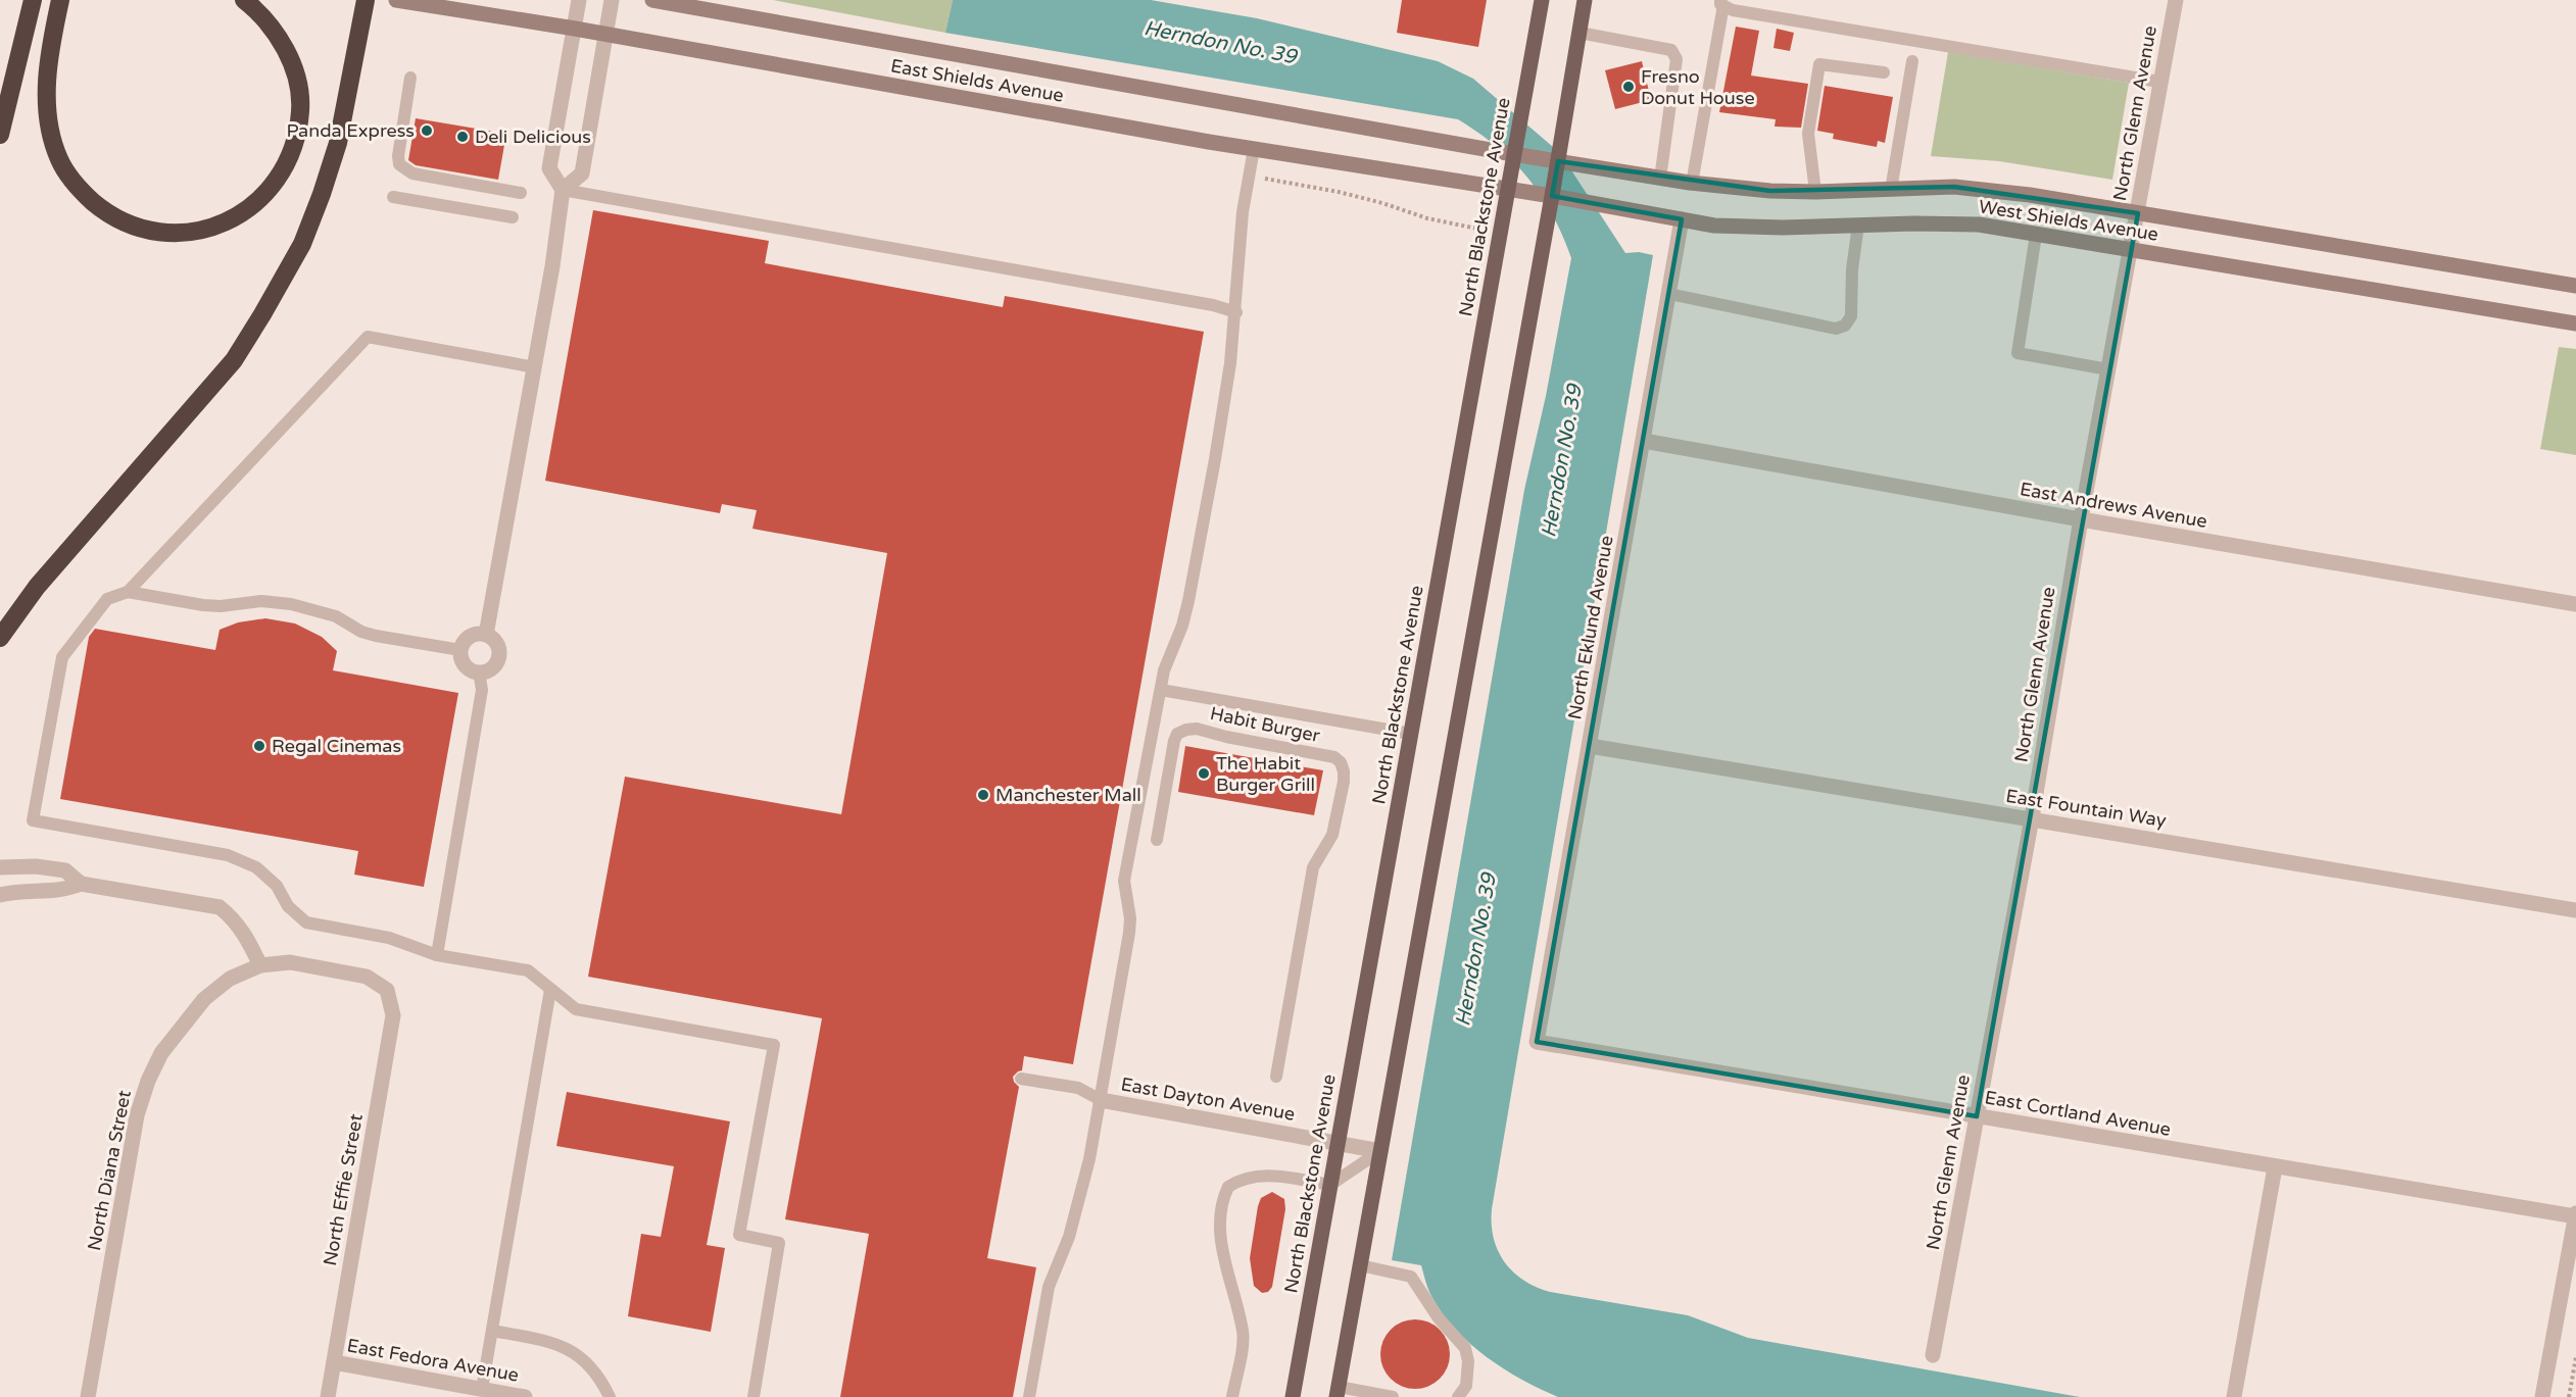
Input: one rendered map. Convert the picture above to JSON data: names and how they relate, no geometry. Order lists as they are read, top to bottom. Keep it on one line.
{"streets":{"main road":["East Shields Avenue","North Blackstone Avenue","West Shields Avenue"],"street":["North Glenn Avenue","East Andrews Avenue","North Eklund Avenue","East Fountain Way","East Dayton Avenue","East Cortland Avenue","North Diana Street","North Effie Street","East Fedora Avenue"],"lane":["Habit Burger"]},"crossings":[["East Shields Avenue","North Blackstone Avenue"],["East Shields Avenue","West Shields Avenue"],["North Glenn Avenue","West Shields Avenue"],["North Glenn Avenue","East Andrews Avenue"],["North Glenn Avenue","East Fountain Way"],["North Glenn Avenue","East Cortland Avenue"],["North Blackstone Avenue","East Dayton Avenue"],["West Shields Avenue","North Eklund Avenue"],["East Andrews Avenue","North Eklund Avenue"],["North Eklund Avenue","East Fountain Way"],["North Eklund Avenue","East Cortland Avenue"],["North Diana Street","North Effie Street"],["North Effie Street","East Fedora Avenue"]],"water":["Herndon No. 39"],"places":["Fresno Donut House","Panda Express","Deli Delicious","Regal Cinemas","The Habit Burger Grill","Manchester Mall"]}
